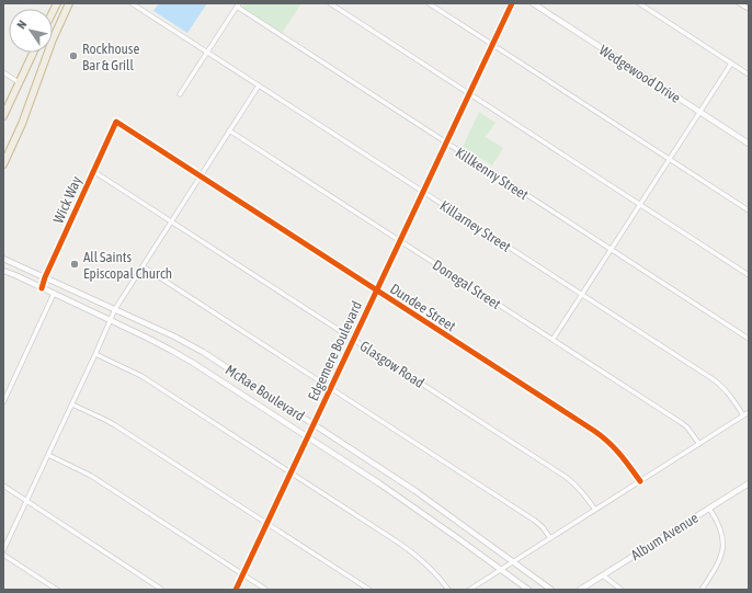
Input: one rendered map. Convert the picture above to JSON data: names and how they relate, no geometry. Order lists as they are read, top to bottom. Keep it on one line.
{"streets":{"main road":["Wedgewood Drive","Edgemere Boulevard","McRae Boulevard","Album Avenue"],"street":["Killkenny Street","Wick Way","Killarney Street","Donegal Street","Dundee Street","Glasgow Road"]},"crossings":[["Killkenny Street","Edgemere Boulevard"],["Wick Way","Dundee Street"],["Wick Way","Glasgow Road"],["Wick Way","McRae Boulevard"],["Killarney Street","Edgemere Boulevard"],["Donegal Street","Edgemere Boulevard"],["Dundee Street","Edgemere Boulevard"],["Edgemere Boulevard","Glasgow Road"],["Edgemere Boulevard","McRae Boulevard"]],"places":["Rockhouse Bar & Grill","All Saints Episcopal Church"],"north":"top left"}
